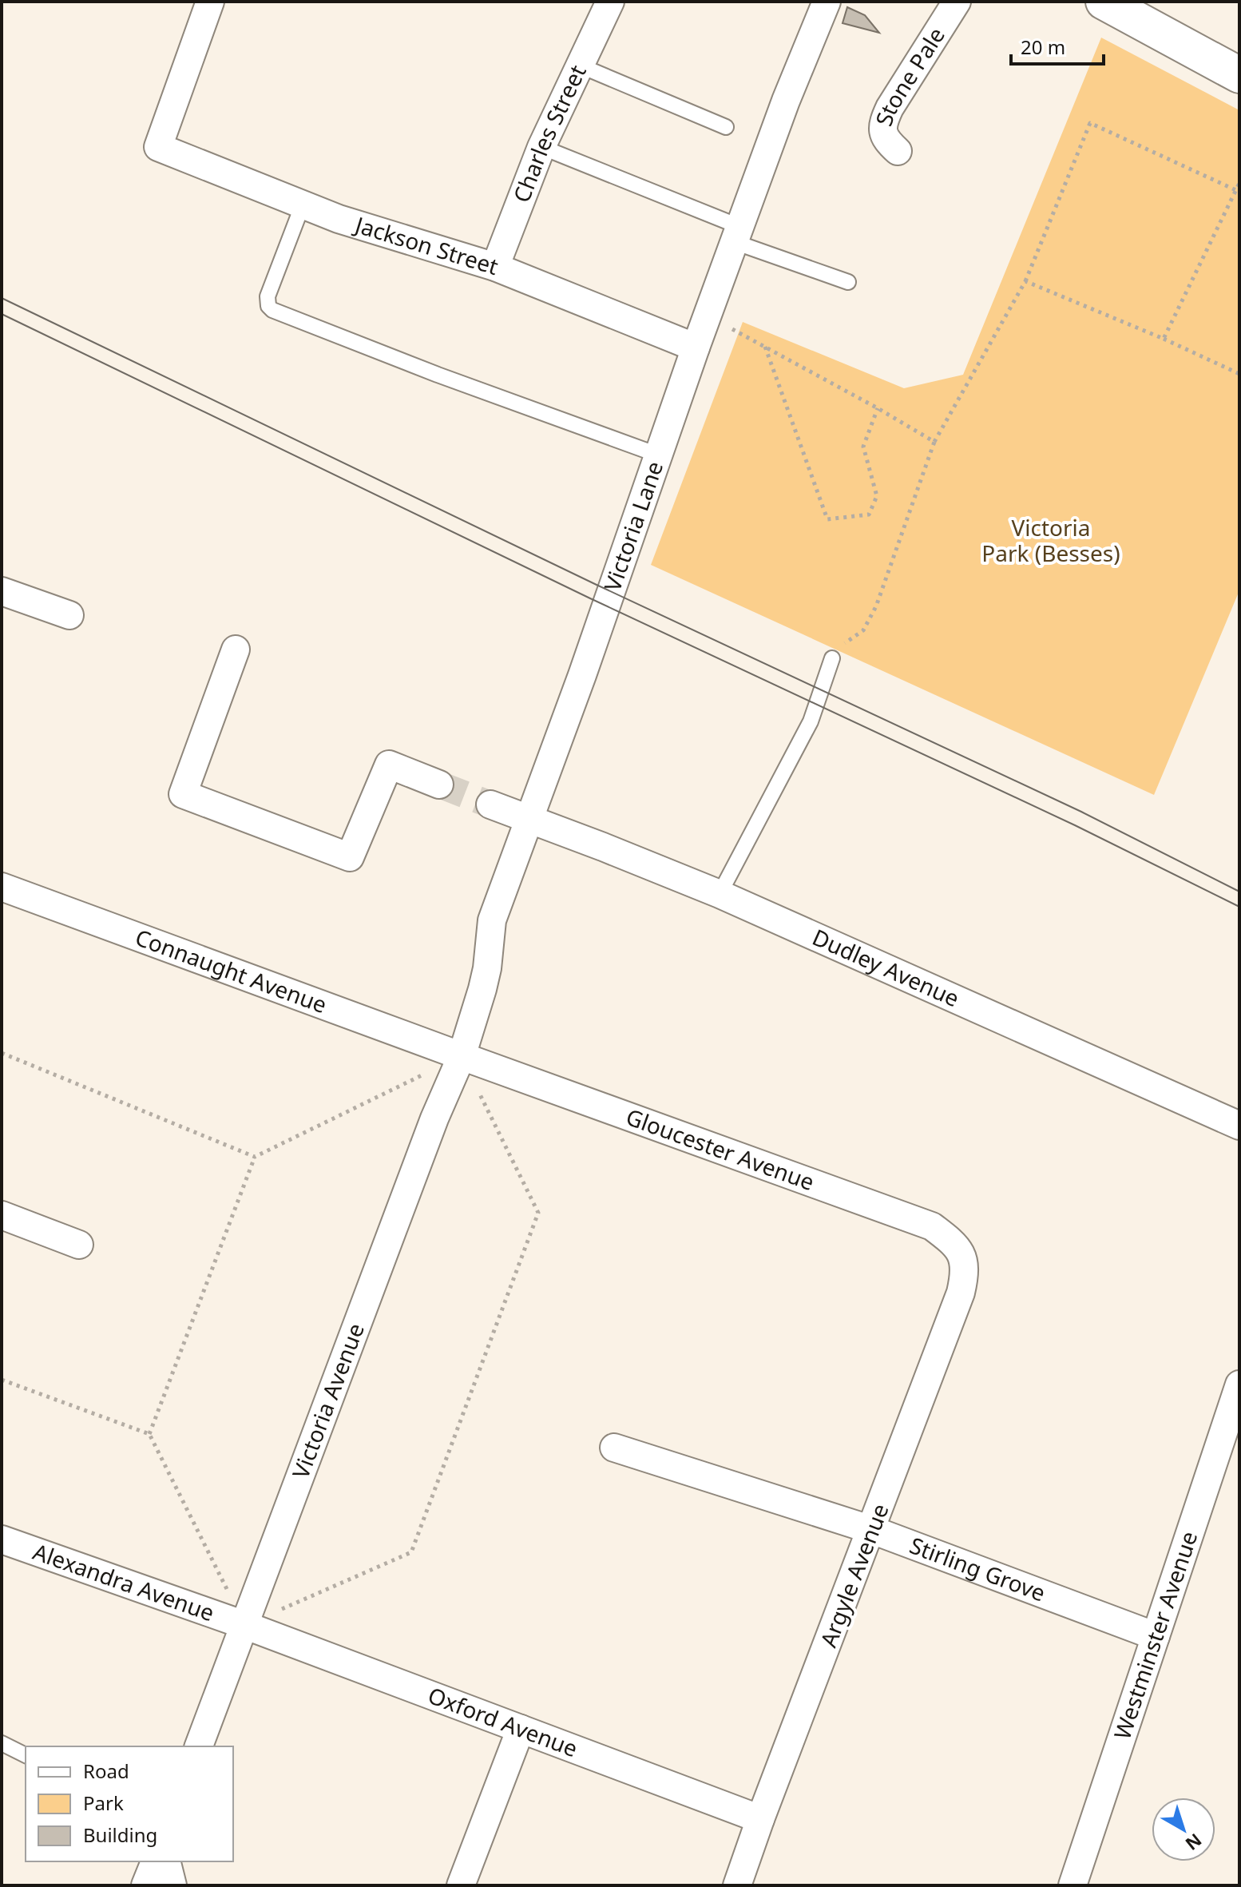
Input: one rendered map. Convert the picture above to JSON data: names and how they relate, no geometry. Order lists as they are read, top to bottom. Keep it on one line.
{"streets":{"street":["Stone Pale","Charles Street","Jackson Street","Victoria Lane","Dudley Avenue","Connaught Avenue","Gloucester Avenue","Victoria Avenue","Stirling Grove","Argyle Avenue","Alexandra Avenue","Westminster Avenue","Oxford Avenue"]},"crossings":[["Charles Street","Jackson Street"],["Jackson Street","Victoria Lane"],["Victoria Lane","Dudley Avenue"],["Victoria Lane","Connaught Avenue"],["Victoria Lane","Gloucester Avenue"],["Victoria Lane","Victoria Avenue"],["Connaught Avenue","Gloucester Avenue"],["Connaught Avenue","Victoria Avenue"],["Gloucester Avenue","Victoria Avenue"],["Gloucester Avenue","Argyle Avenue"],["Victoria Avenue","Alexandra Avenue"],["Victoria Avenue","Oxford Avenue"],["Stirling Grove","Argyle Avenue"],["Stirling Grove","Westminster Avenue"],["Argyle Avenue","Oxford Avenue"],["Alexandra Avenue","Oxford Avenue"]],"parks":["Victoria Park (Besses)"],"legend":["Road","Park","Building"],"scale_bar":"20 m","north":"bottom right"}
